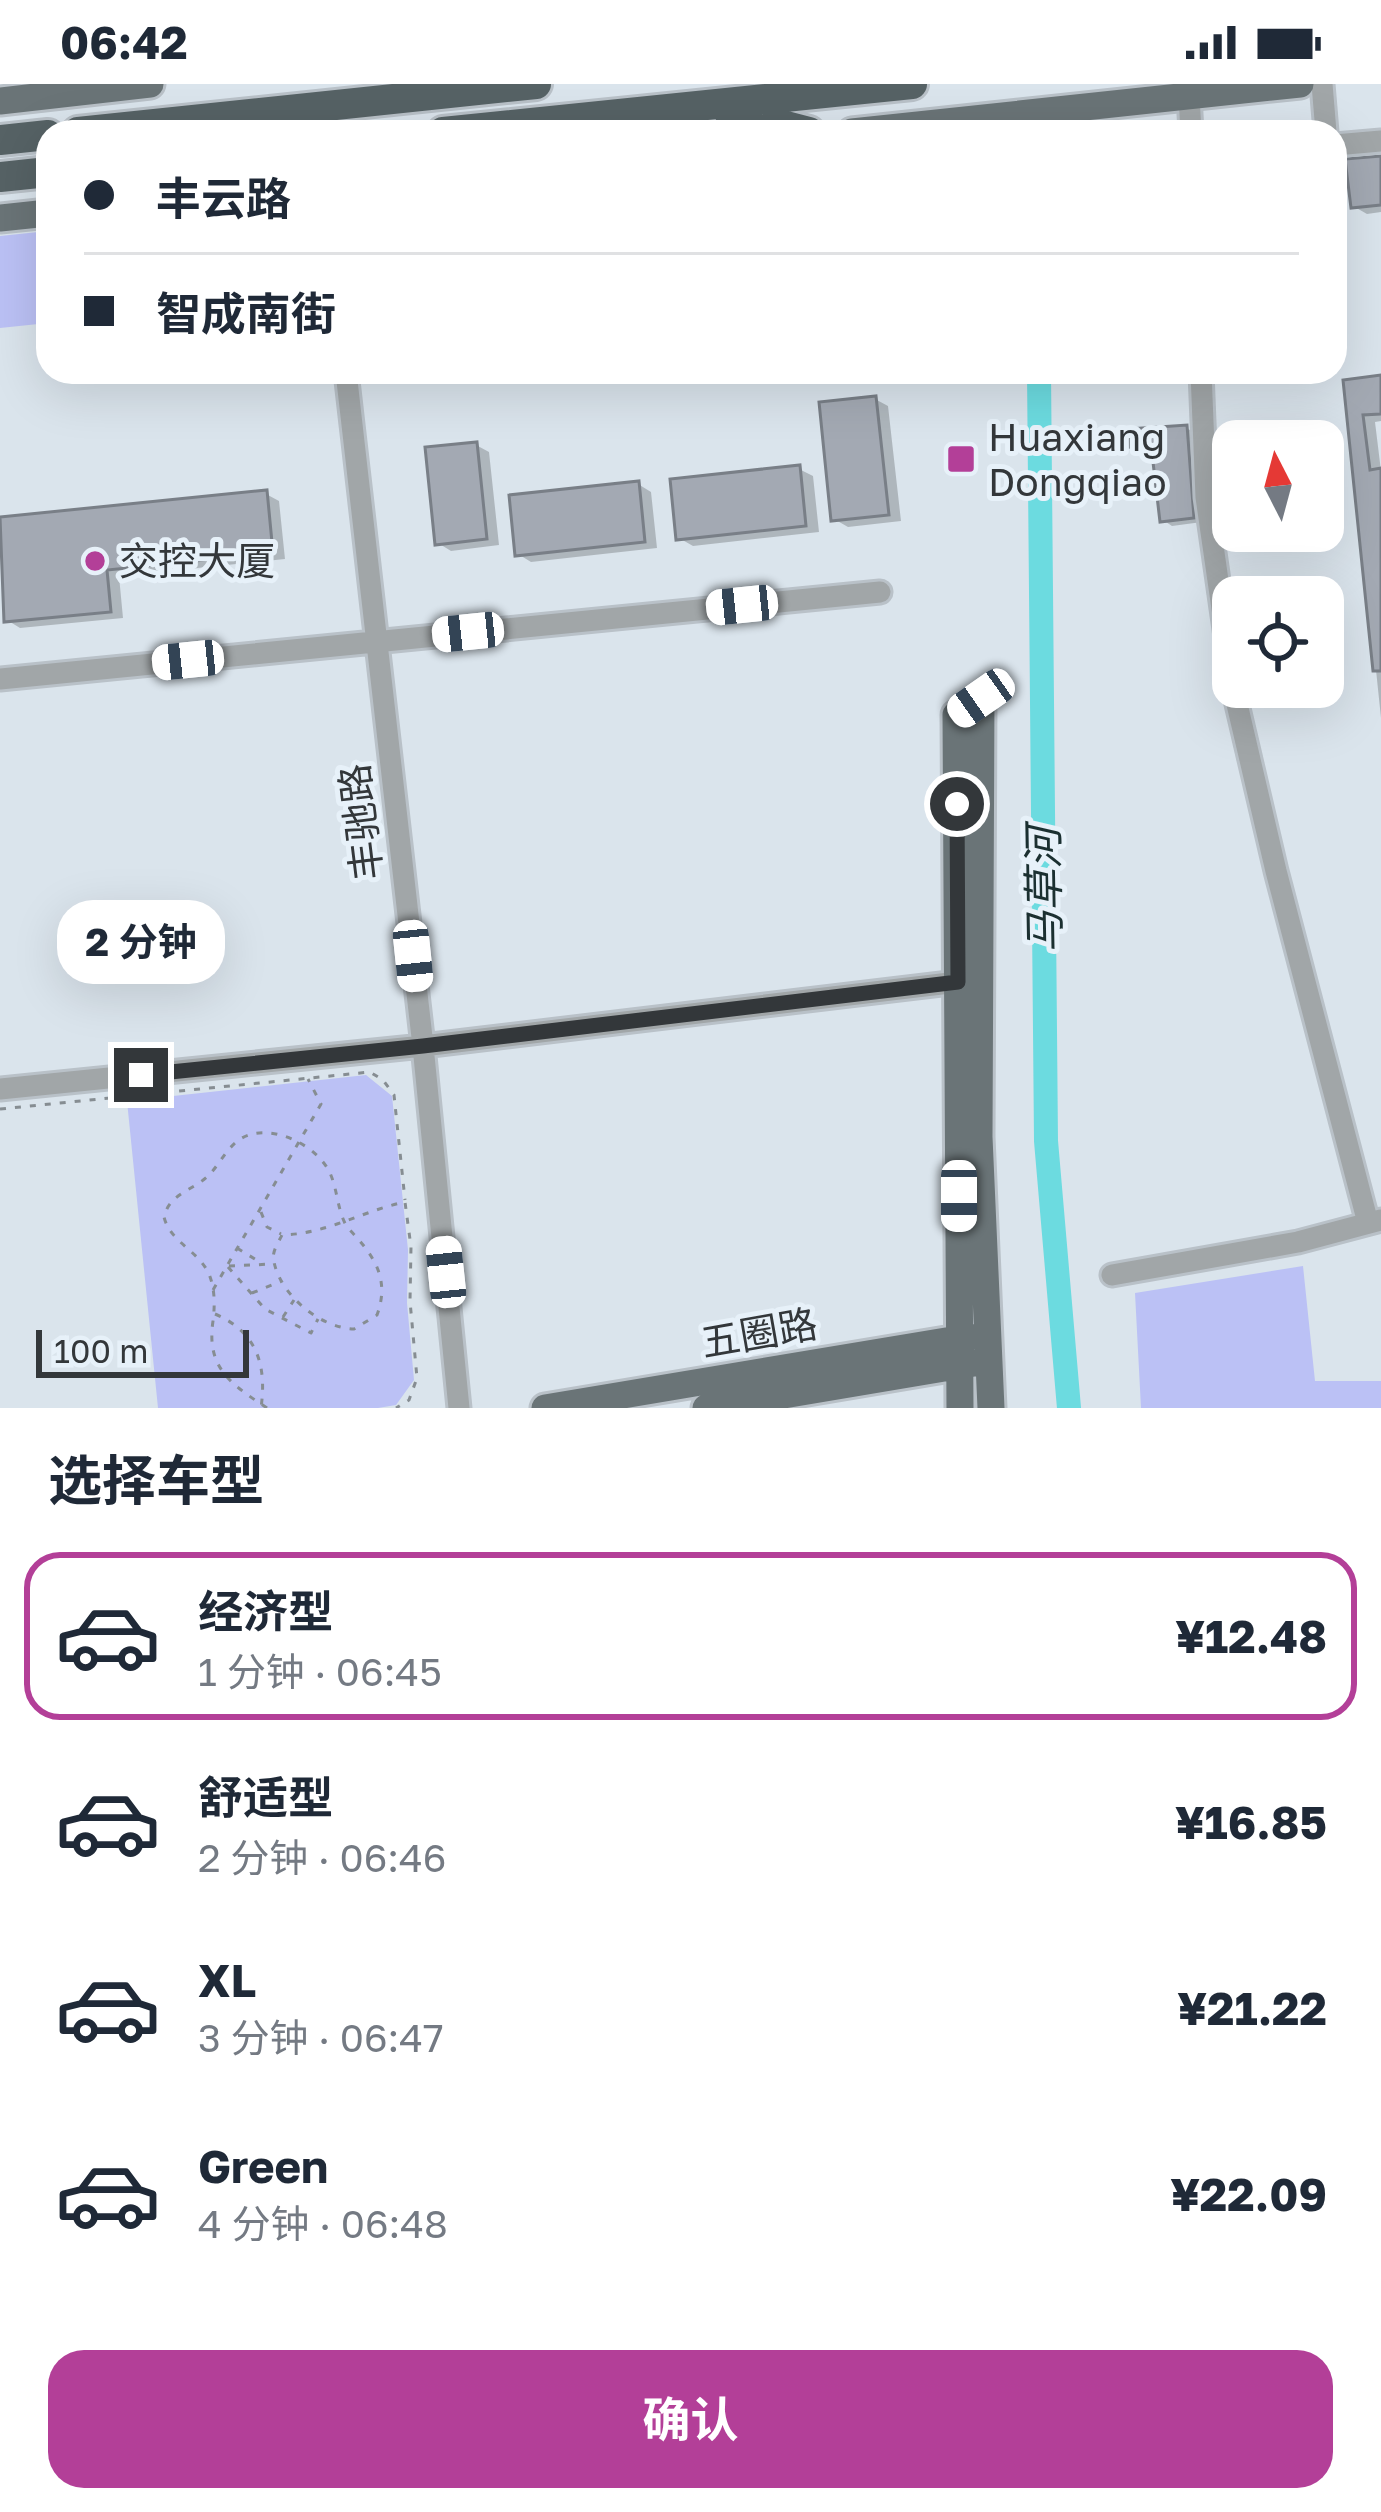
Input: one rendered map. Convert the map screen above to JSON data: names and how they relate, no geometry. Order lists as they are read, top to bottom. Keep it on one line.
{"streets":{"main road":["五圈路"],"street":["丰驰路"]},"water":["马草河"],"places":{"transit":["Huaxiang Dongqiao"],"other":["交控大厦"]},"scale_bar":"100 m","north":"top","page":{"status":"06:42","banner":["丰云路","智成南街"],"bubble":"2 分钟","scale":"100 m","heading":"选择车型","list":[{"name":"经济型","note":"1 分钟 · 06:45","value":"¥12.48"},{"name":"舒适型","note":"2 分钟 · 06:46","value":"¥16.85"},{"name":"XL","note":"3 分钟 · 06:47","value":"¥21.22"},{"name":"Green","note":"4 分钟 · 06:48","value":"¥22.09"}],"buttons":"确认"}}
